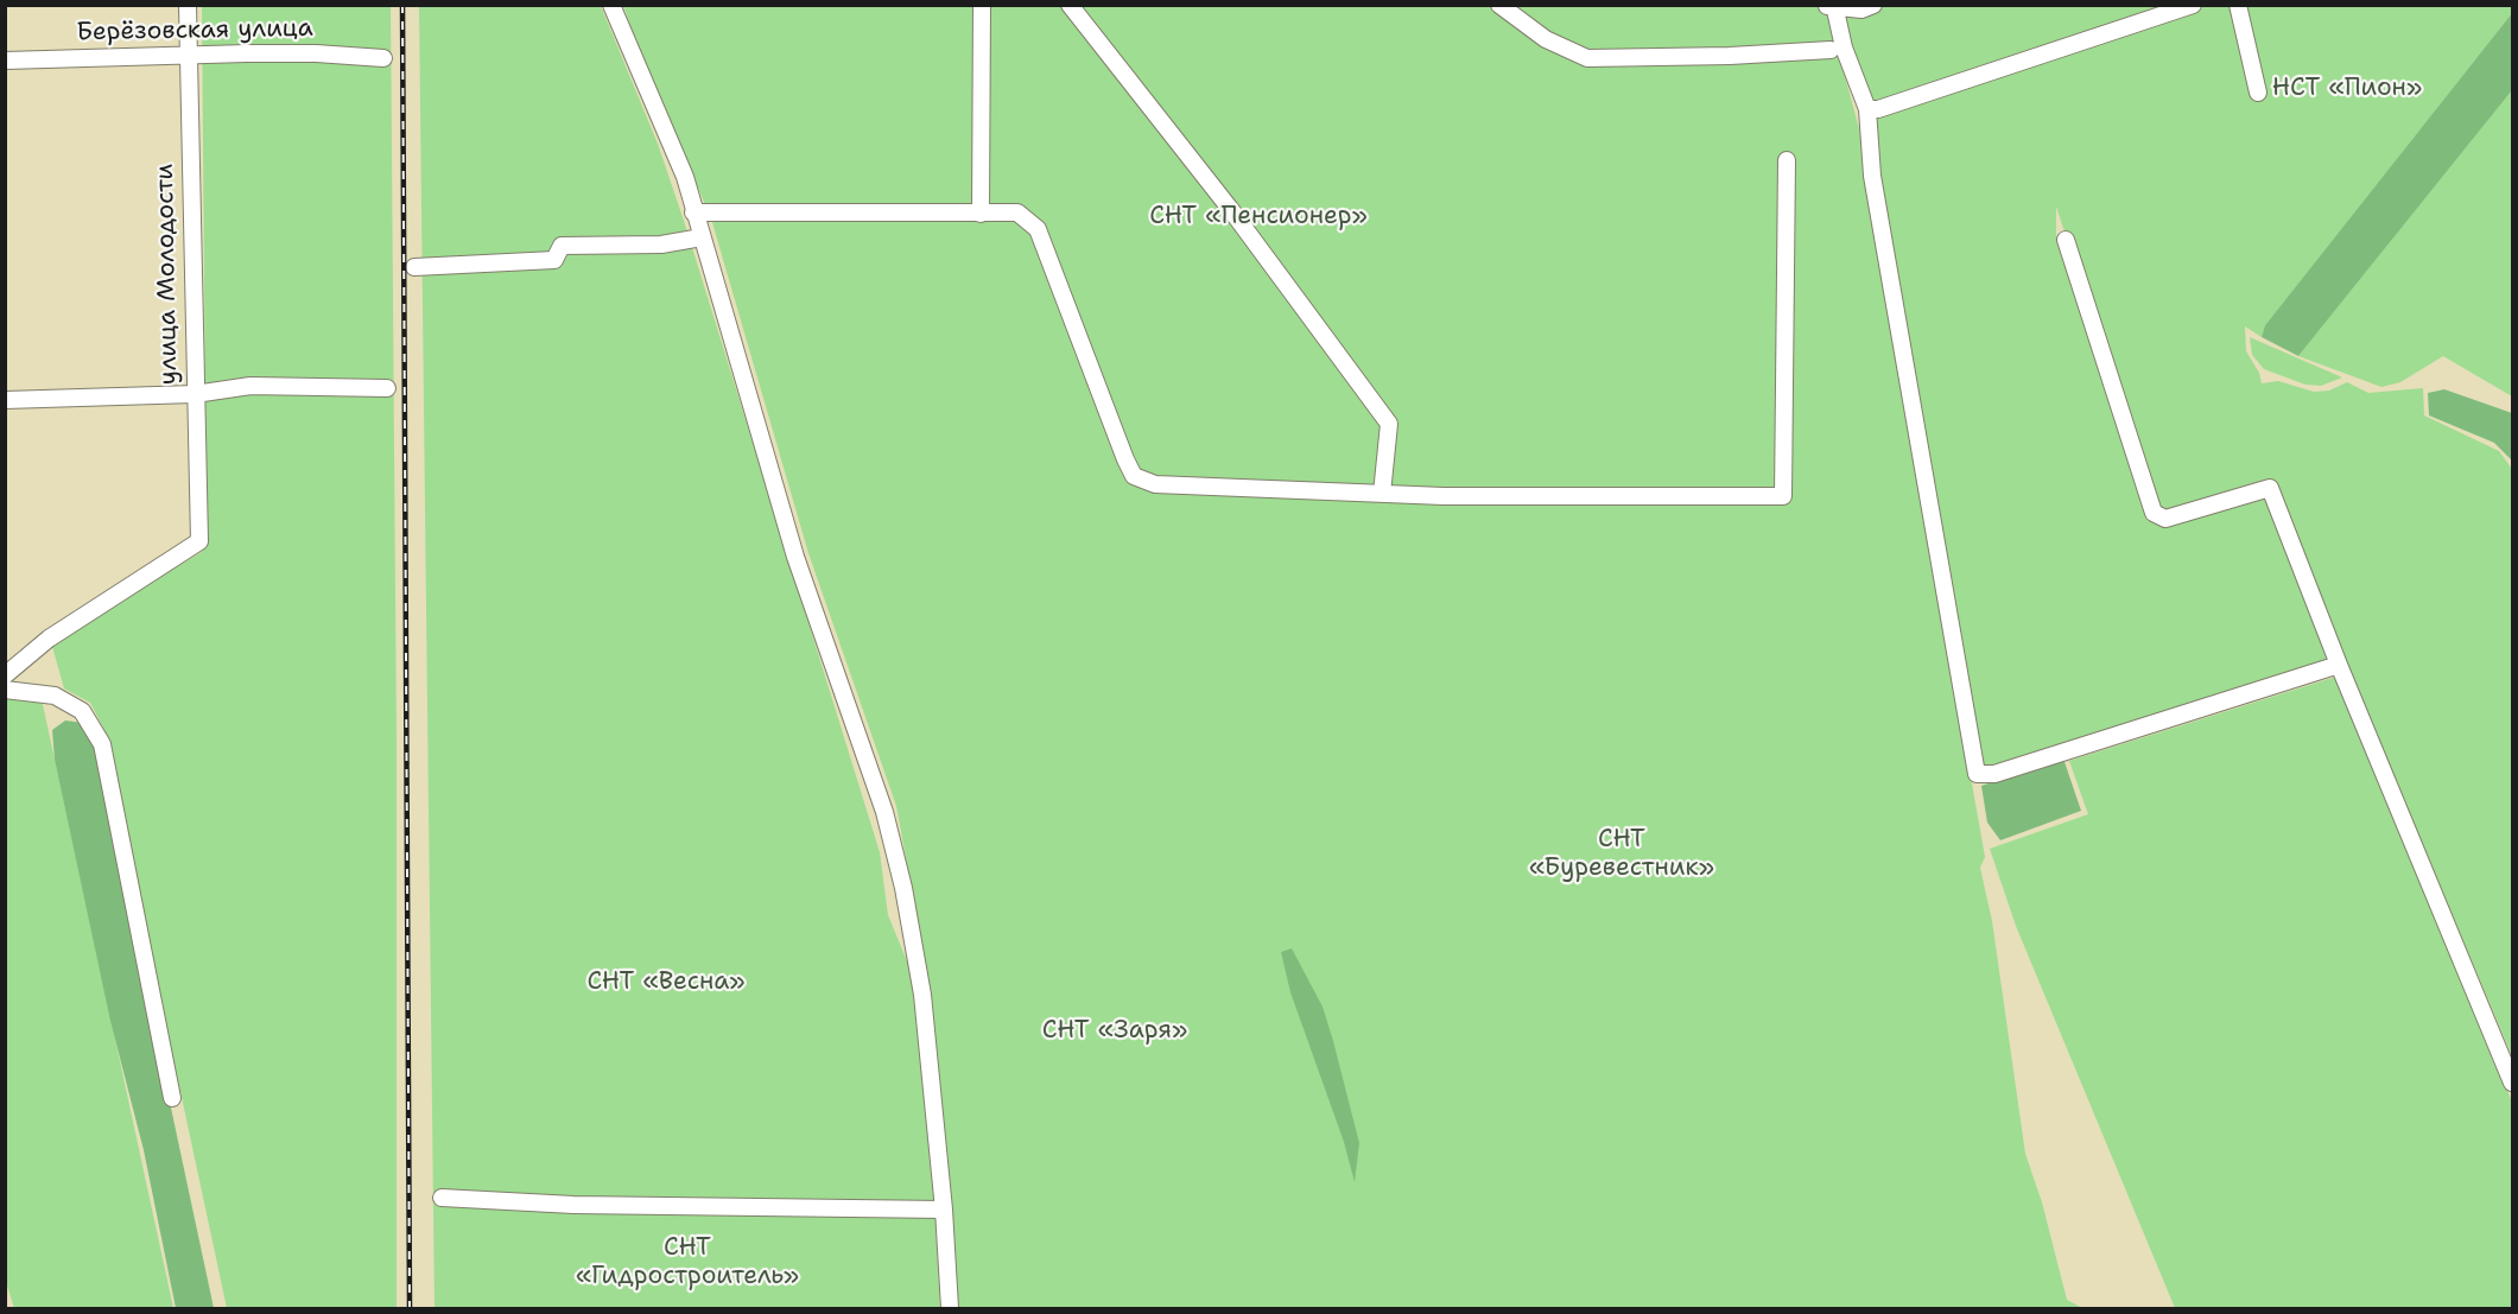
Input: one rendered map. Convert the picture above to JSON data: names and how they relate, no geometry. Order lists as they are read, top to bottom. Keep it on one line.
{"streets":{"street":["Берёзовская улица","улица Молодости"]},"crossings":[["Берёзовская улица","улица Молодости"]],"parks":["НСТ «Пион»","СНТ «Пенсионер»","СНТ «Буревестник»","СНТ «Весна»","СНТ «Заря»","СНТ «Гидростроитель»"]}
